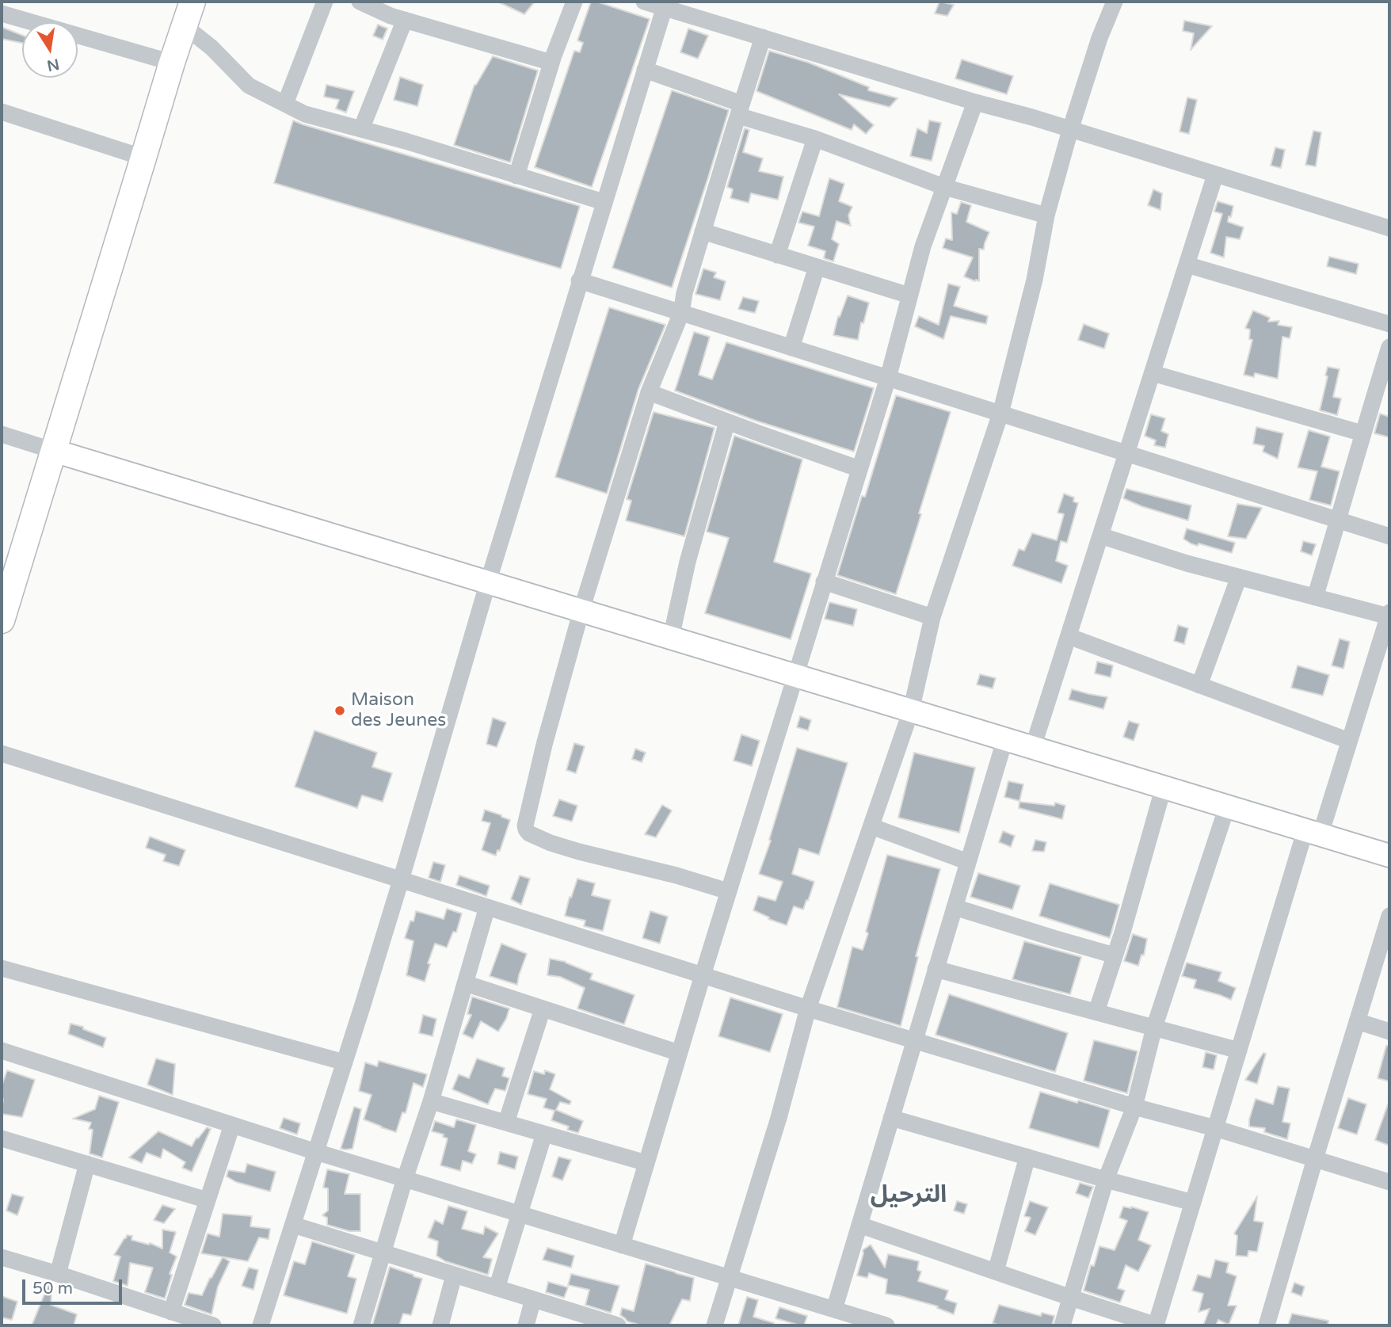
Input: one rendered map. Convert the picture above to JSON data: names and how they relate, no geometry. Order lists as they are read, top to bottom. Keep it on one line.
{"districts":["الترحيل"],"places":["Maison des Jeunes"],"scale_bar":"50 m","north":"bottom"}
